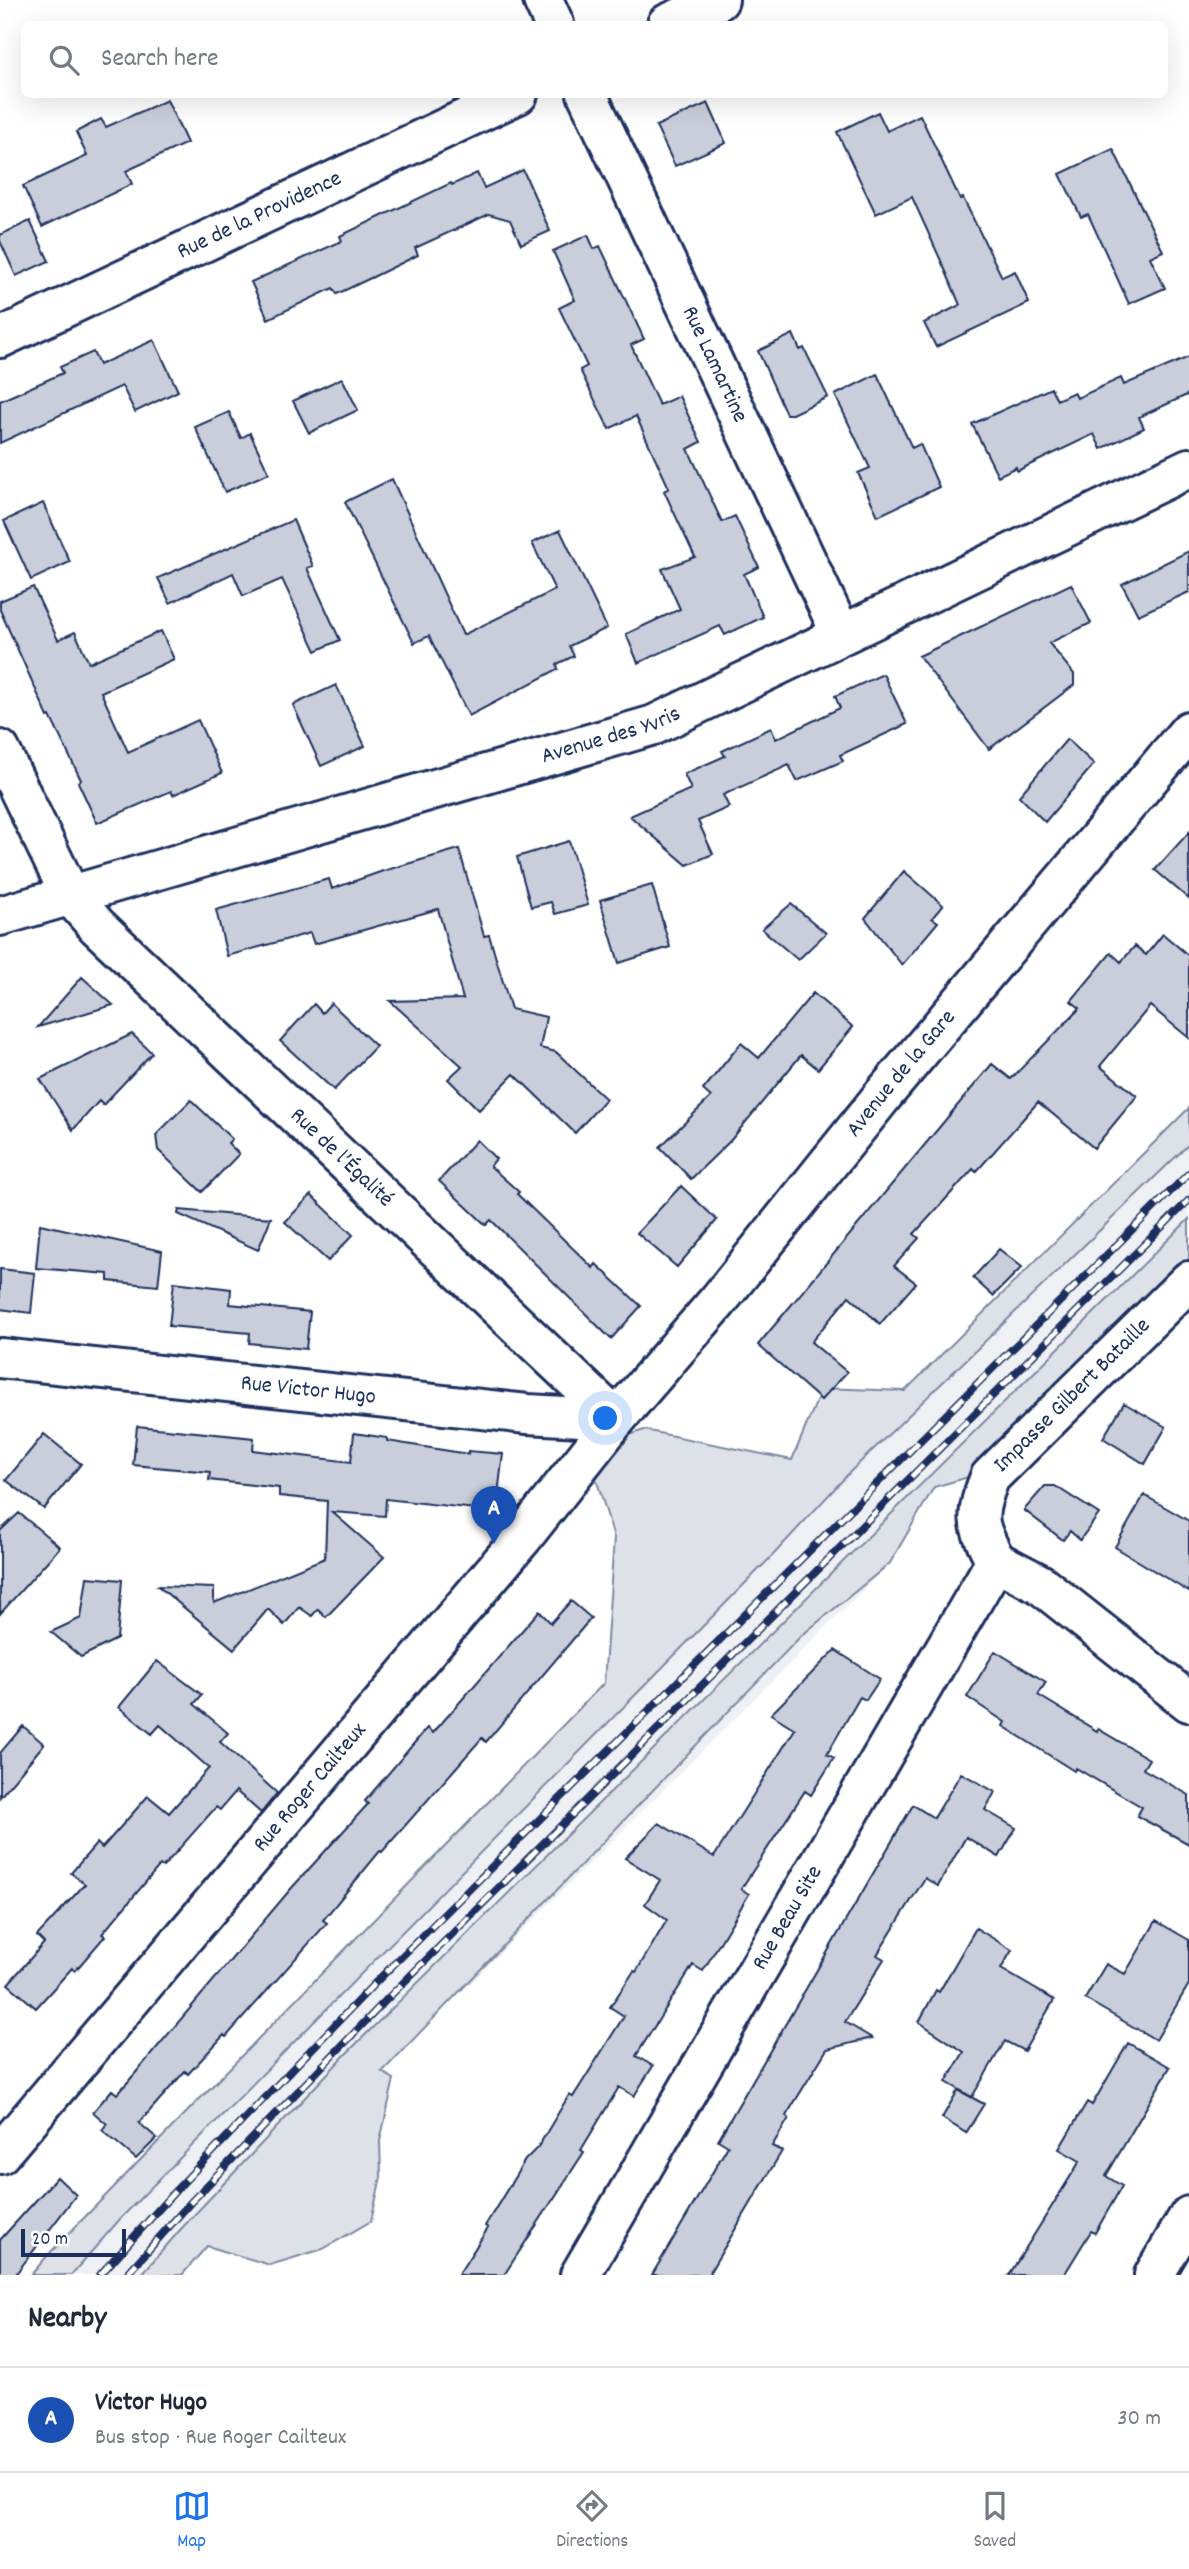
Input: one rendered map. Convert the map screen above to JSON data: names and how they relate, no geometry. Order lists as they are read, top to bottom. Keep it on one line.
{"streets":{"street":["Rue de la Providence","Rue Lamartine","Avenue des Yvris","Avenue de la Gare","Rue de l’Égalité","Rue Victor Hugo","Impasse Gilbert Bataille","Rue Roger Cailteux","Rue Beau Site"]},"crossings":[["Rue Lamartine","Avenue des Yvris"],["Avenue des Yvris","Rue de l’Égalité"],["Avenue de la Gare","Rue de l’Égalité"],["Avenue de la Gare","Rue Victor Hugo"],["Avenue de la Gare","Rue Roger Cailteux"],["Rue de l’Égalité","Rue Victor Hugo"],["Rue de l’Égalité","Rue Roger Cailteux"],["Rue Victor Hugo","Rue Roger Cailteux"],["Impasse Gilbert Bataille","Rue Beau Site"]],"scale_bar":"20 m","page":{"search":"Search here","pins":"A","scale":"20 m","heading":"Nearby","list":[{"mark":"A","name":"Victor Hugo","note":"Bus stop · Rue Roger Cailteux","value":"30 m"}],"nav":["Map","Directions","Saved"]}}
